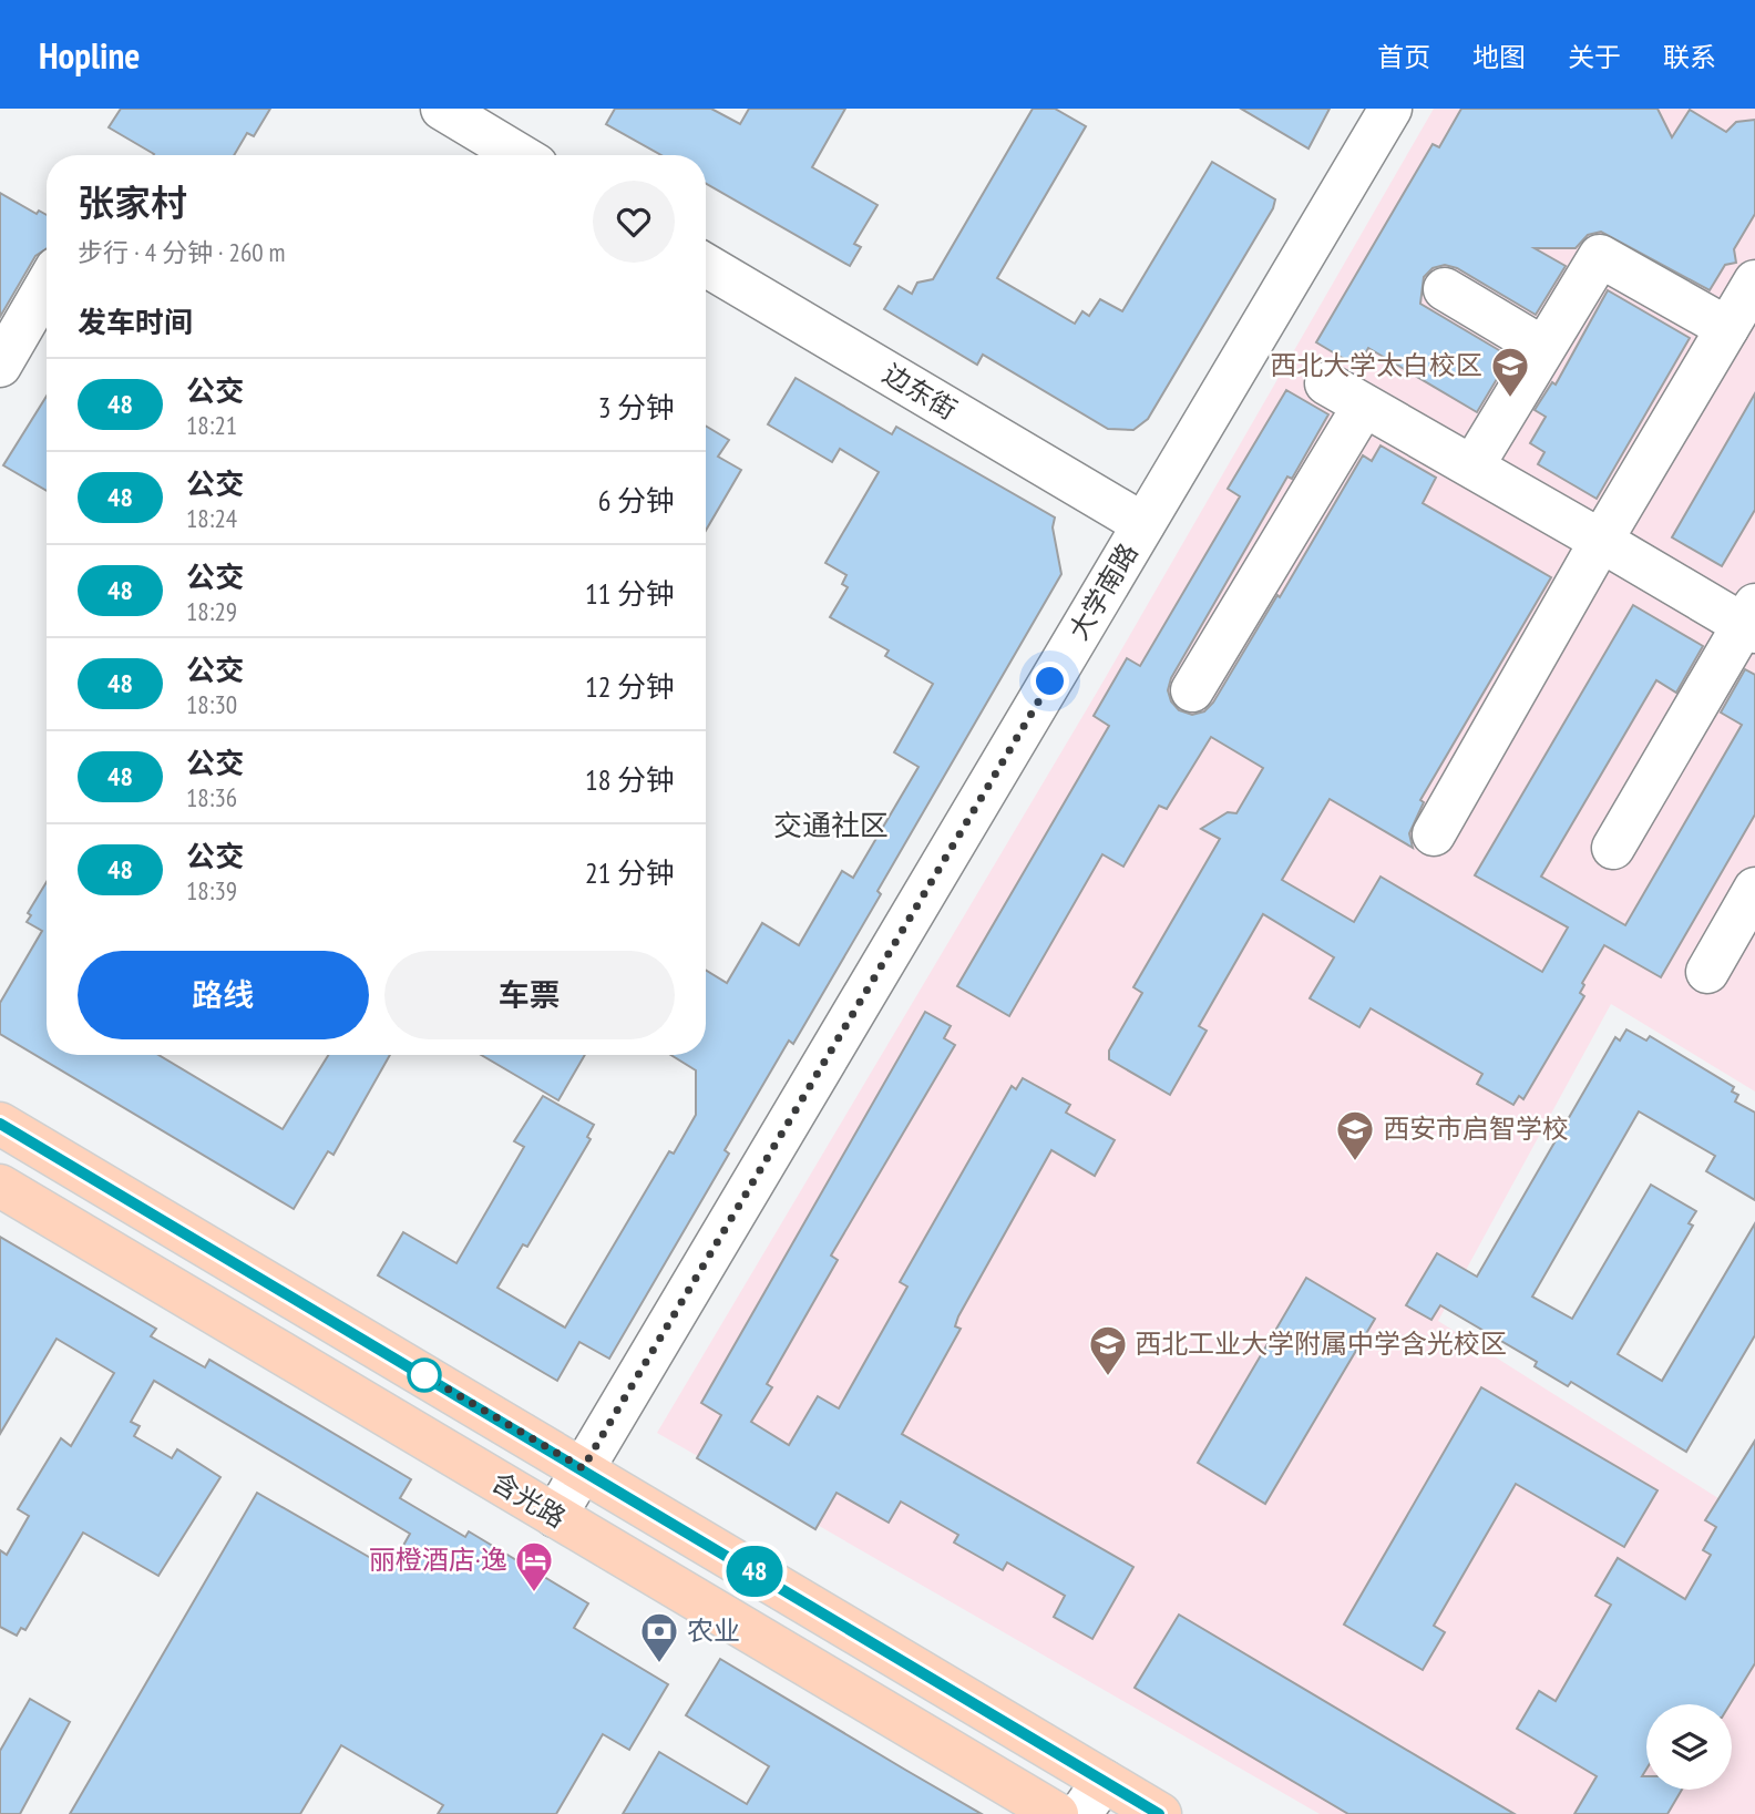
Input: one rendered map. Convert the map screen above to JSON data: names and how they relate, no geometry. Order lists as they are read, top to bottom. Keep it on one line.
{"streets":{"main road":["含光路"],"street":["边东街","大学南路"]},"crossings":[["边东街","大学南路"],["大学南路","含光路"]],"districts":["交通社区"],"places":{"school or university":["西北大学太白校区","西安市启智学校","西北工业大学附属中学含光校区"],"hotel":["丽橙酒店·逸"],"bank":["农业"]},"lines":["bus line 48"],"page":{"header":"Hopline","nav":["首页","地图","关于","联系"],"on_map":"48","heading":[["张家村","步行 · 4 分钟 · 260 m"],"发车时间"],"list":[{"mark":"48","name":"公交","note":"18:21","value":"3 分钟"},{"mark":"48","name":"公交","note":"18:24","value":"6 分钟"},{"mark":"48","name":"公交","note":"18:29","value":"11 分钟"},{"mark":"48","name":"公交","note":"18:30","value":"12 分钟"},{"mark":"48","name":"公交","note":"18:36","value":"18 分钟"},{"mark":"48","name":"公交","note":"18:39","value":"21 分钟"}],"buttons":["路线","车票"]}}
